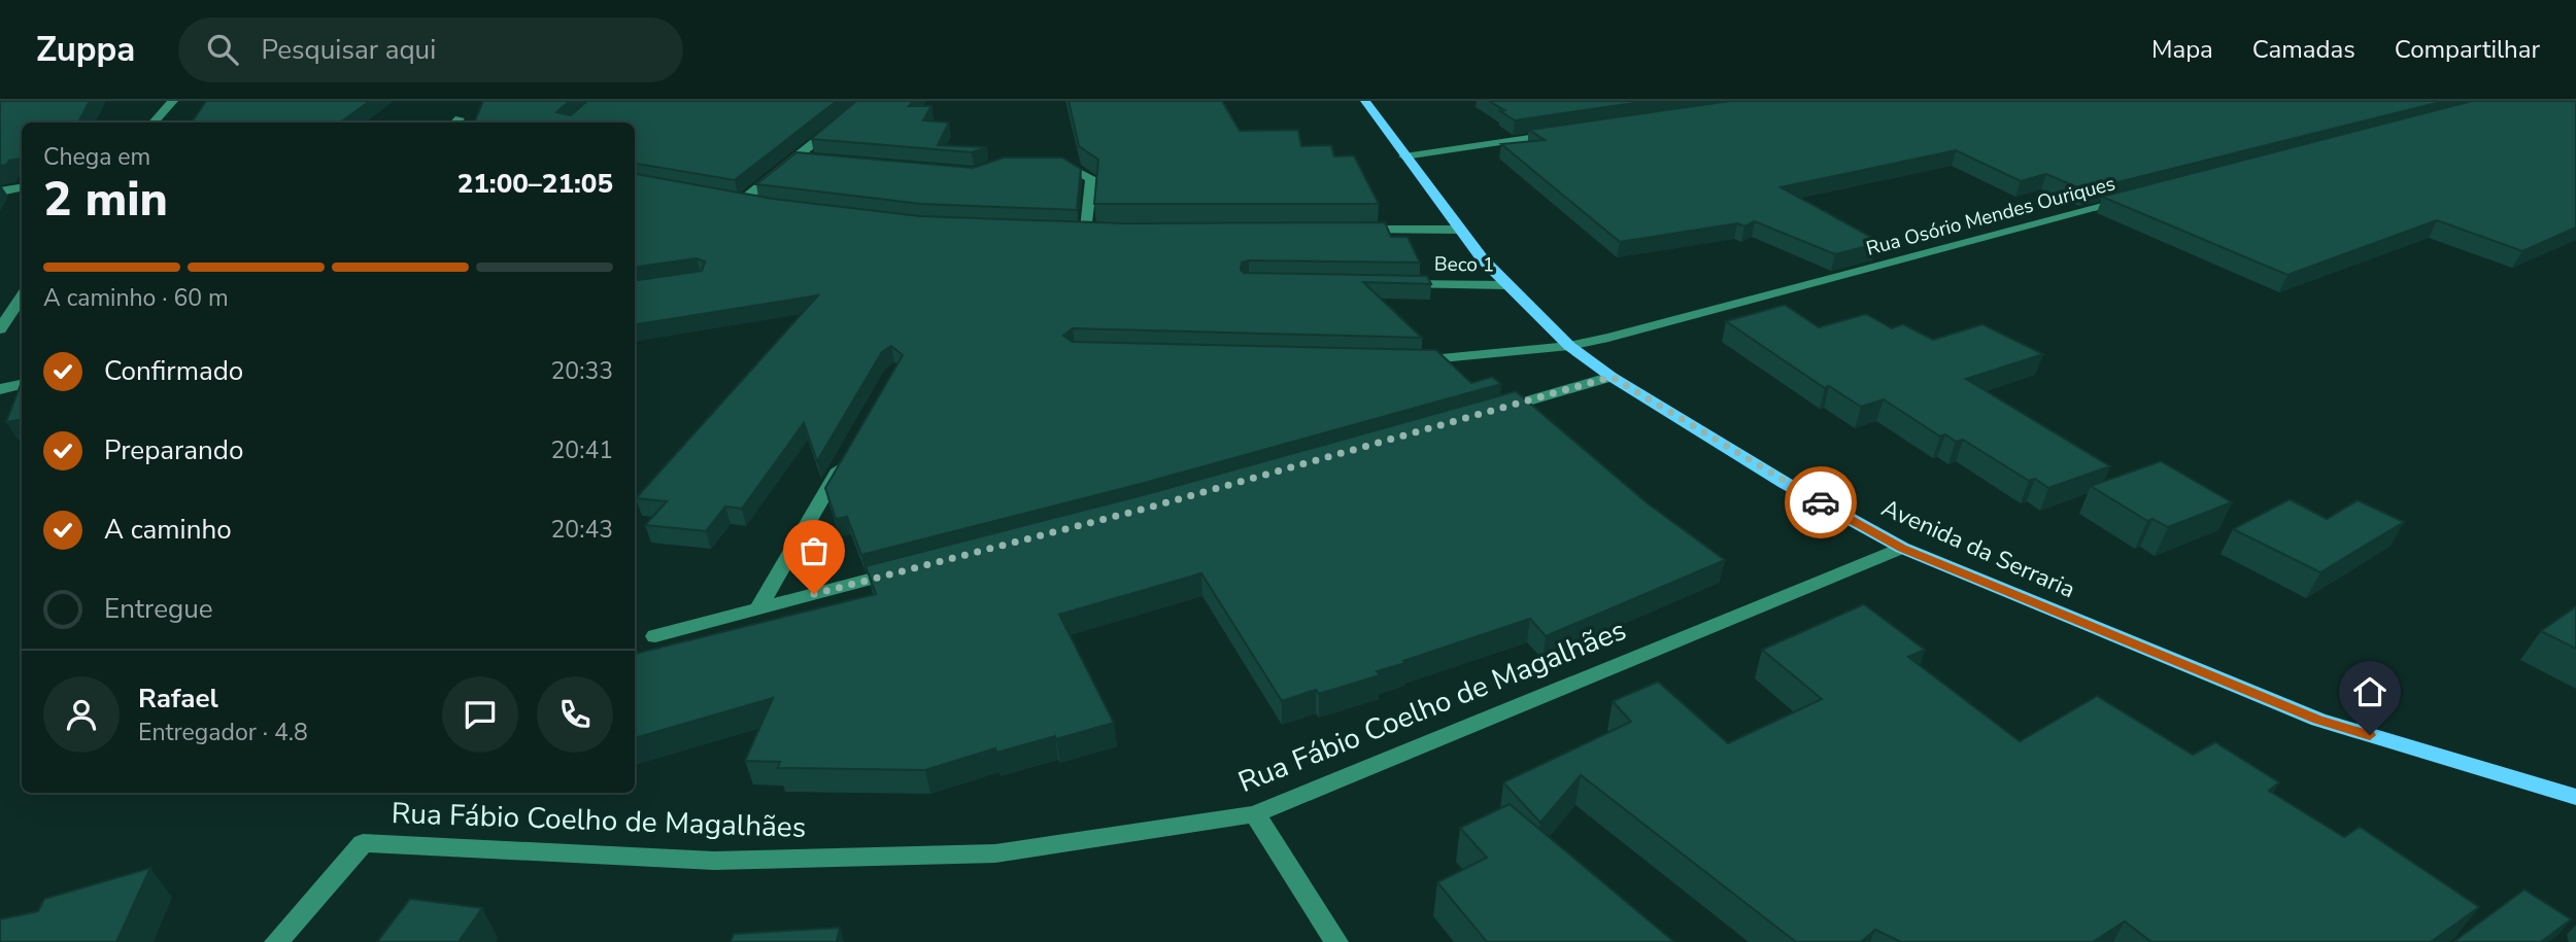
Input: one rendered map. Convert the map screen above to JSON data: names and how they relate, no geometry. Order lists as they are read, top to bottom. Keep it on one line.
{"streets":{"main road":["Avenida da Serraria"],"street":["Rua Osório Mendes Ouriques","Beco 1","Rua Fábio Coelho de Magalhães"]},"crossings":[["Rua Osório Mendes Ouriques","Avenida da Serraria"],["Beco 1","Avenida da Serraria"],["Avenida da Serraria","Rua Fábio Coelho de Magalhães"]],"page":{"header":"Zuppa","search":"Pesquisar aqui","nav":["Mapa","Camadas","Compartilhar"],"heading":["2 min","Chega em","21:00–21:05"],"panel":["Rafael","Entregador · 4.8"],"bar":"A caminho · 60 m","list":[["Confirmado","20:33"],["Preparando","20:41"],["A caminho","20:43"],"Entregue"]}}
